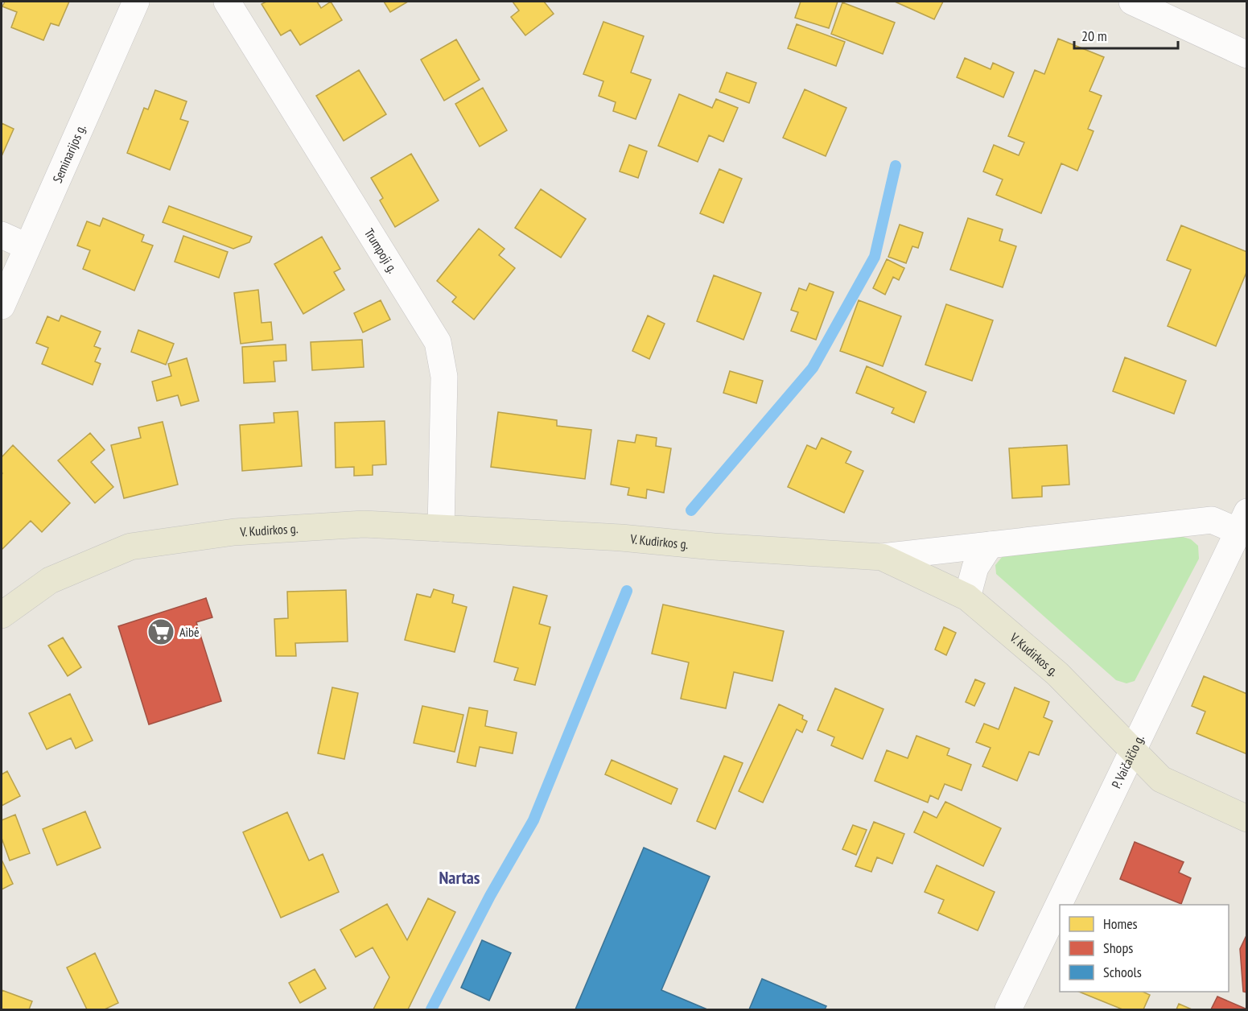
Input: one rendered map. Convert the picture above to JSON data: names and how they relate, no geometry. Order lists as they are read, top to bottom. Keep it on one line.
{"streets":{"main road":["V. Kudirkos g."],"street":["Seminarijos g.","Trumpoji g.","P. Vaičaičio g."]},"crossings":[["Trumpoji g.","V. Kudirkos g."],["V. Kudirkos g.","P. Vaičaičio g."]],"districts":["Nartas"],"places":{"supermarket":["Aibė"]},"legend":["Homes","Shops","Schools"],"scale_bar":"20 m"}
